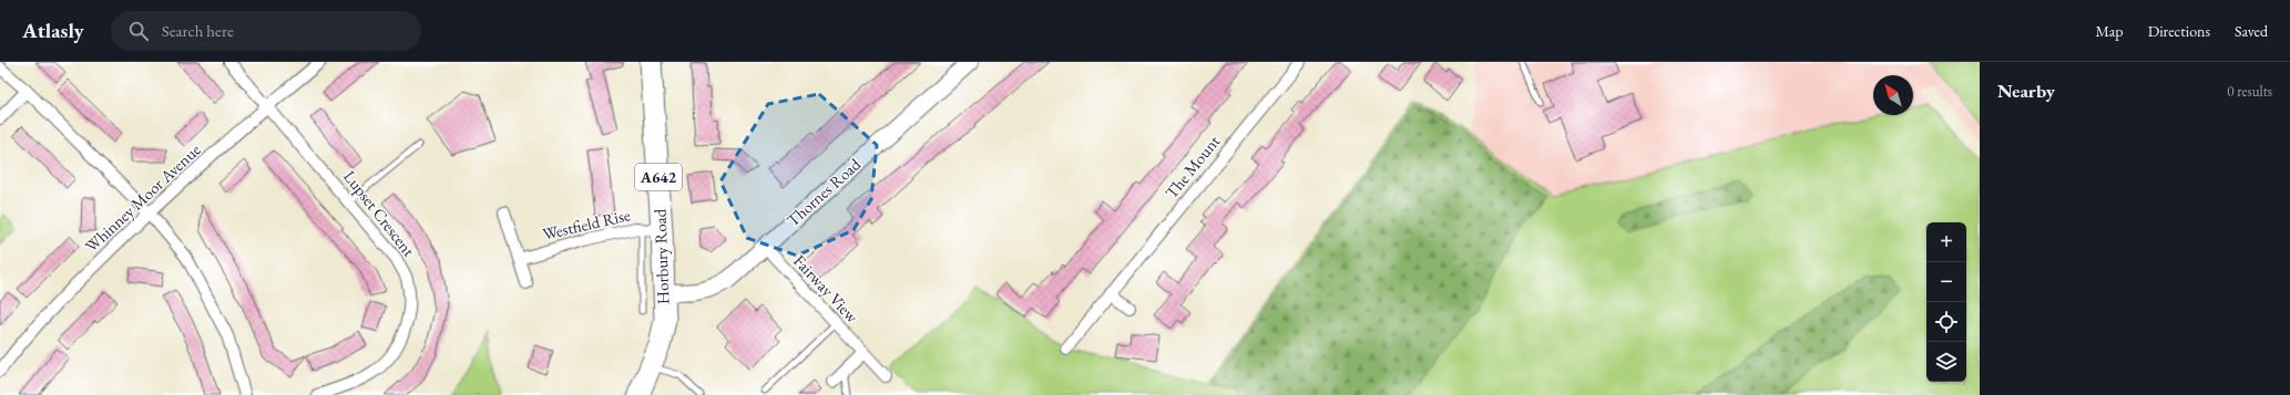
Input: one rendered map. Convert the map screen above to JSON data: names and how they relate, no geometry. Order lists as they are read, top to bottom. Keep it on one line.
{"streets":{"highway":["A642","Horbury Road"],"street":["The Mount","Thornes Road","Whinney Moor Avenue","Lupset Crescent","Westfield Rise","Fairway View"]},"crossings":[["Thornes Road","Horbury Road"],["Thornes Road","Fairway View"],["Whinney Moor Avenue","Lupset Crescent"],["Westfield Rise","Horbury Road"]],"north":"top left","page":{"header":"Atlasly","search":"Search here","nav":["Map","Directions","Saved"],"heading":["Nearby","0 results"],"map_buttons":["+","−"]}}
